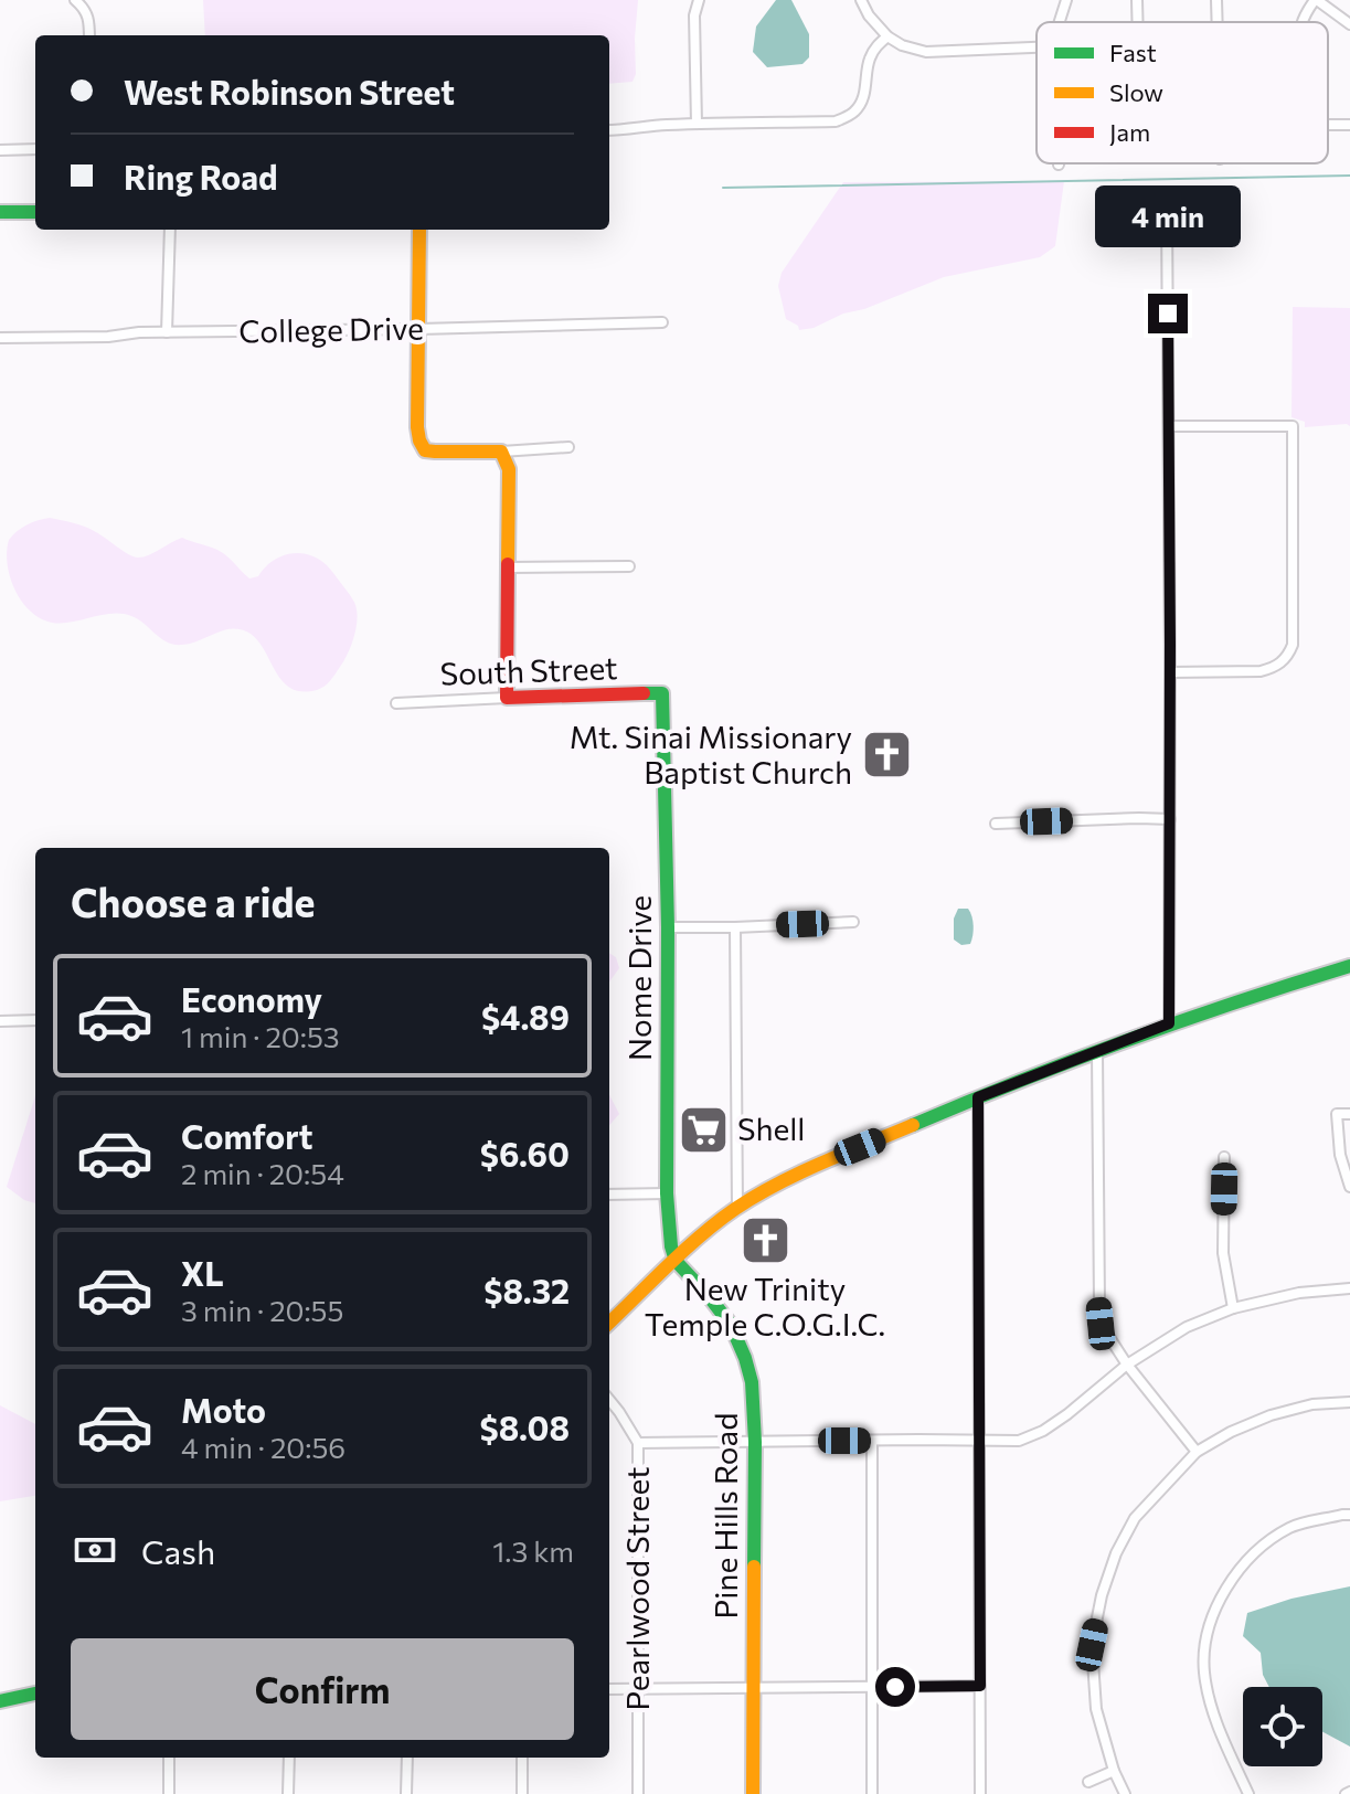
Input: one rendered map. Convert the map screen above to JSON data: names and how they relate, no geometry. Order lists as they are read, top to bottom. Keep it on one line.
{"streets":{"main road":["South Street","Nome Drive","Pine Hills Road"],"street":["College Drive","Pearlwood Street"]},"crossings":[["South Street","Nome Drive"],["Nome Drive","Pine Hills Road"]],"places":{"church":["Mt. Sinai Missionary Baptist Church","New Trinity Temple C.O.G.I.C."],"supermarket":["Shell"]},"legend":["Fast","Slow","Jam"],"page":{"banner":["West Robinson Street","Ring Road"],"bubble":"4 min","heading":"Choose a ride","list":[{"name":"Economy","note":"1 min · 20:53","value":"$4.89"},{"name":"Comfort","note":"2 min · 20:54","value":"$6.60"},{"name":"XL","note":"3 min · 20:55","value":"$8.32"},{"name":"Moto","note":"4 min · 20:56","value":"$8.08"}],"pay":["Cash","1.3 km"],"buttons":"Confirm"}}
